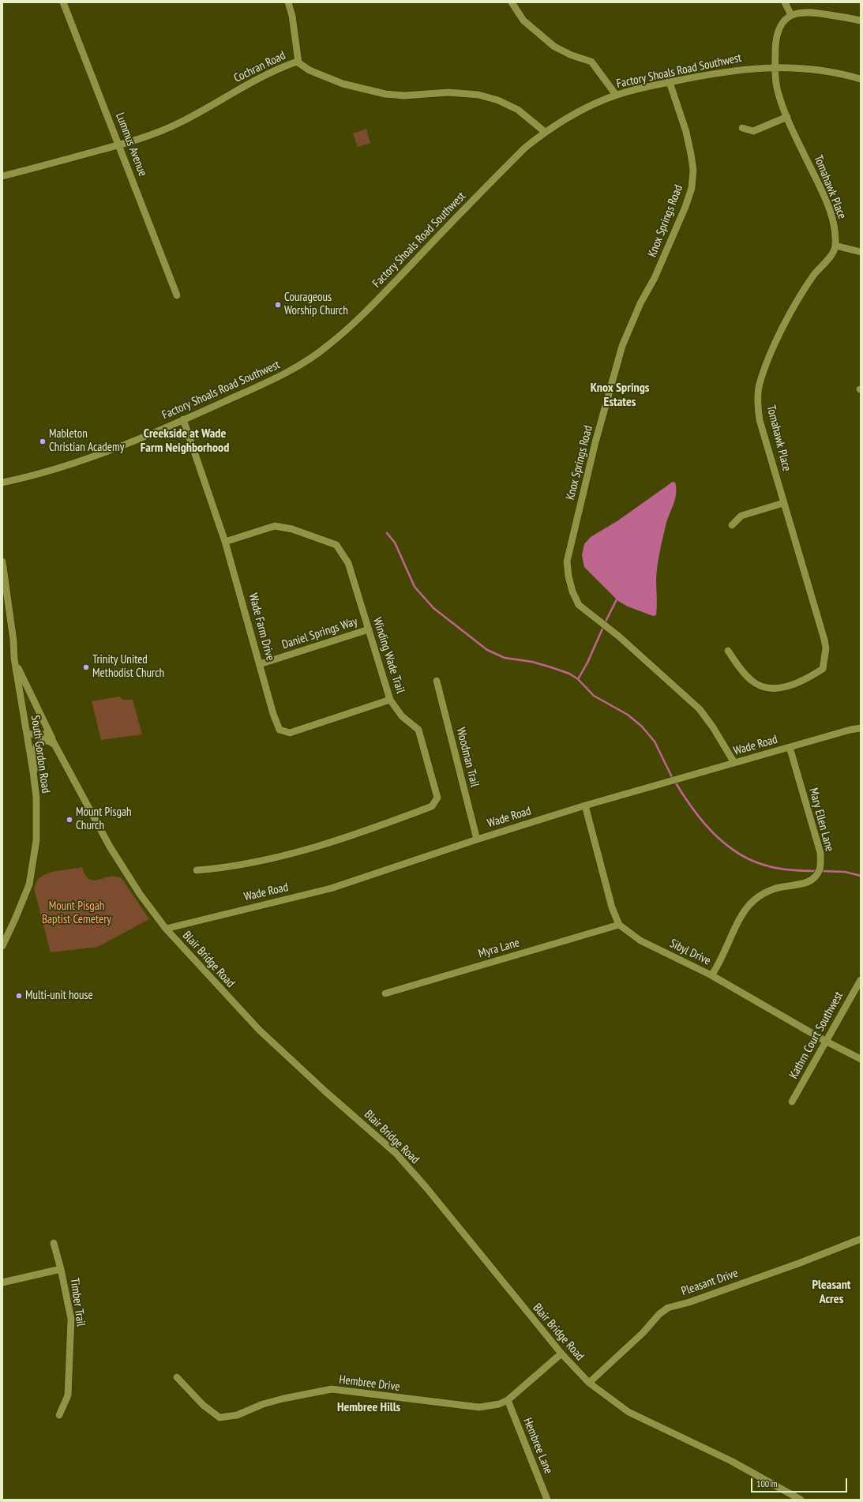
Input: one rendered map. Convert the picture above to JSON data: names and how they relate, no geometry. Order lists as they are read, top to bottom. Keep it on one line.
{"streets":{"street":["Cochran Road","Factory Shoals Road Southwest","Lummus Avenue","Tomahawk Place","Knox Springs Road","Wade Farm Drive","Daniel Springs Way","Winding Wade Trail","Wade Road","South Gordon Road","Woodman Trail","Mary Ellen Lane","Myra Lane","Sibyl Drive","Blair Bridge Road","Kathrn Court Southwest","Pleasant Drive","Timber Trail","Hembree Drive","Hembree Lane"]},"crossings":[["Cochran Road","Factory Shoals Road Southwest"],["Cochran Road","Lummus Avenue"],["Factory Shoals Road Southwest","Tomahawk Place"],["Factory Shoals Road Southwest","Knox Springs Road"],["Factory Shoals Road Southwest","Wade Farm Drive"],["Knox Springs Road","Wade Road"],["Wade Farm Drive","Daniel Springs Way"],["Wade Farm Drive","Winding Wade Trail"],["Daniel Springs Way","Winding Wade Trail"],["Wade Road","Woodman Trail"],["Wade Road","Mary Ellen Lane"],["Wade Road","Blair Bridge Road"],["South Gordon Road","Blair Bridge Road"],["Mary Ellen Lane","Sibyl Drive"],["Myra Lane","Sibyl Drive"],["Sibyl Drive","Kathrn Court Southwest"],["Blair Bridge Road","Pleasant Drive"],["Blair Bridge Road","Hembree Drive"],["Hembree Drive","Hembree Lane"]],"districts":["Knox Springs Estates","Creekside at Wade Farm Neighborhood","Pleasant Acres","Hembree Hills"],"parks":["Mount Pisgah Baptist Cemetery"],"places":["Courageous Worship Church","Mableton Christian Academy","Trinity United Methodist Church","Mount Pisgah Church","Multi-unit house"],"scale_bar":"100 m"}
